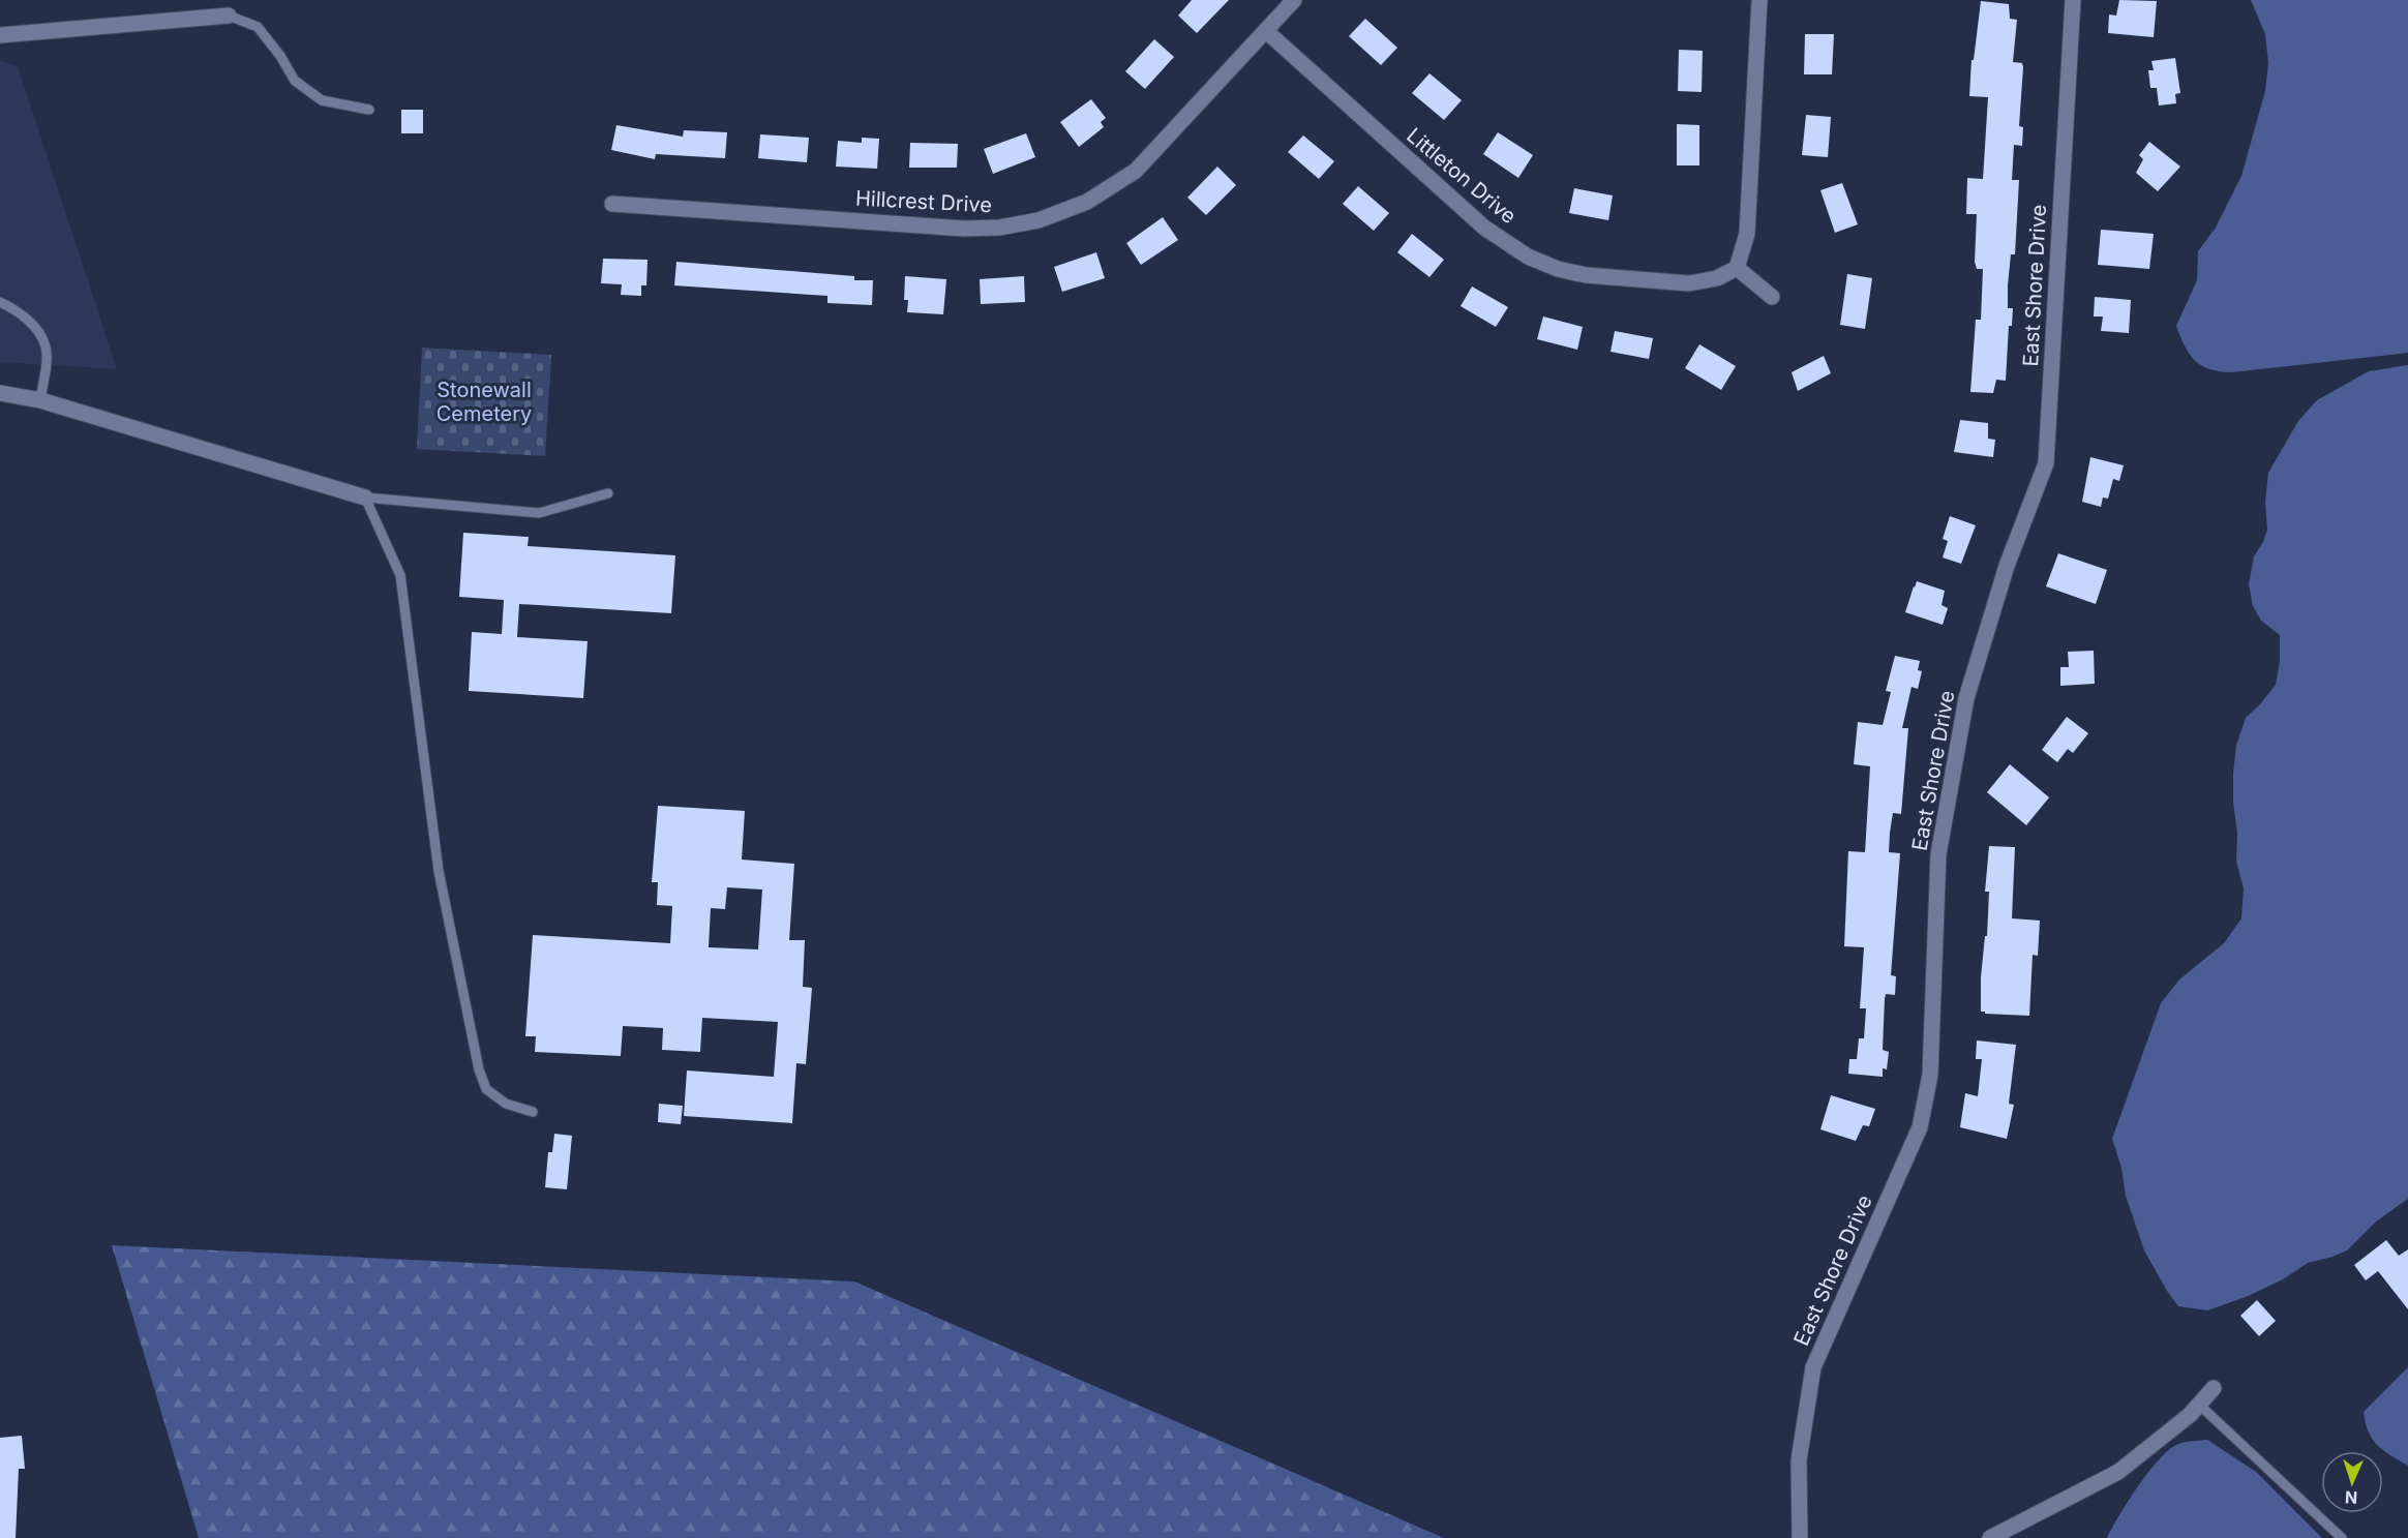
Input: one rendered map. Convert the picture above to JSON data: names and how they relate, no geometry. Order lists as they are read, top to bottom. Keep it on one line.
{"streets":{"street":["Littleton Drive","Hillcrest Drive","East Shore Drive"]},"crossings":[["Littleton Drive","Hillcrest Drive"]],"parks":["Stonewall Cemetery"],"north":"bottom"}
